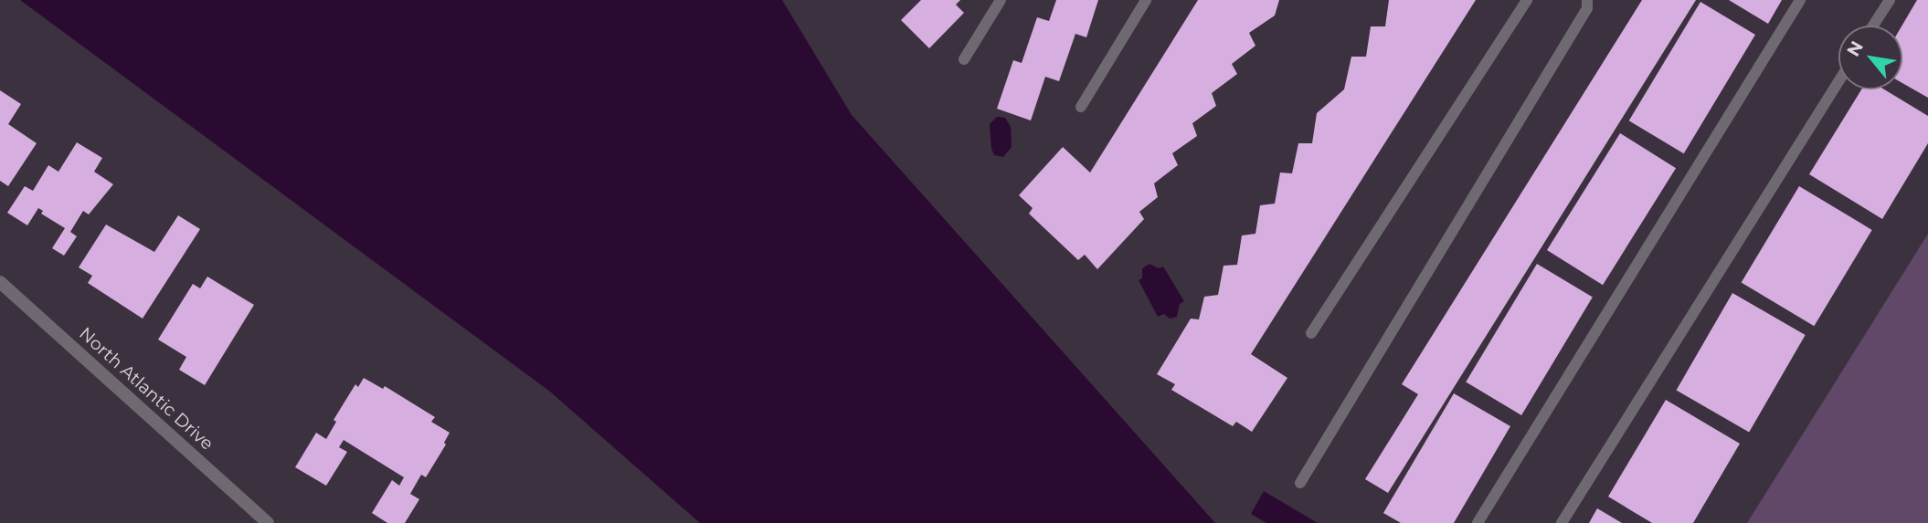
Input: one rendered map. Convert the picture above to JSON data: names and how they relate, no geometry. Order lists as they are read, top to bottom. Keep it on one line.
{"streets":{"street":["North Atlantic Drive"]},"north":"top left"}
